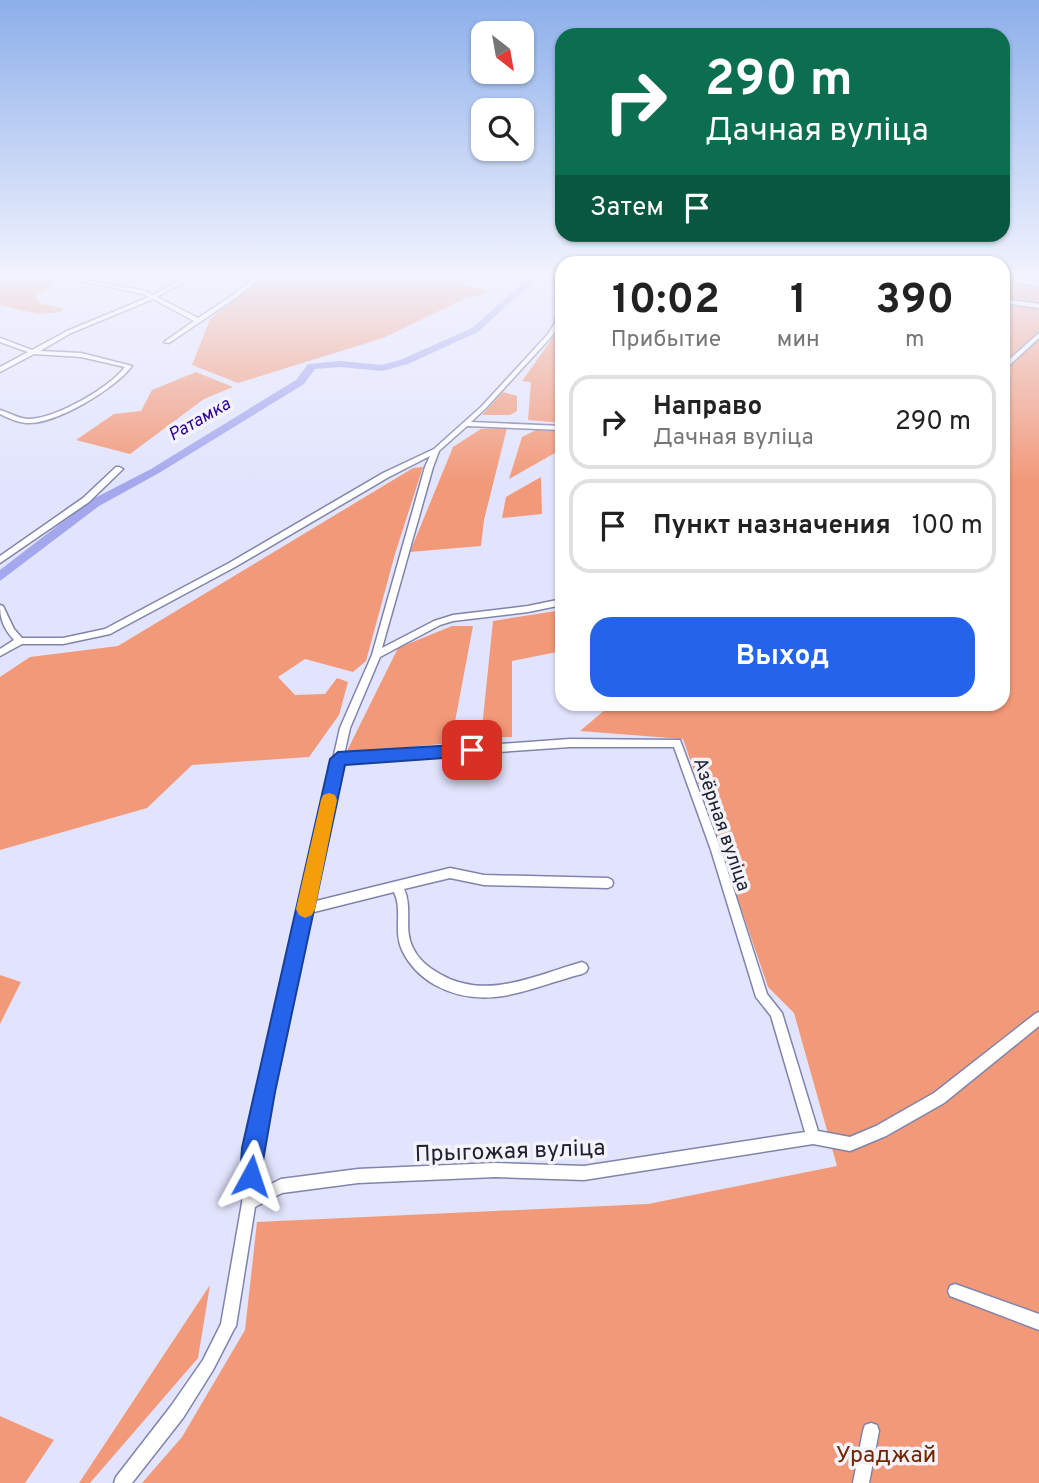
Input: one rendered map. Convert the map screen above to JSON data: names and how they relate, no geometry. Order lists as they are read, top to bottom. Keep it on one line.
{"streets":{"street":["Азёрная вуліца","Прыгожая вуліца"]},"crossings":[["Азёрная вуліца","Прыгожая вуліца"]],"water":["Ратамка"],"parks":["Ураджай"],"north":"bottom right","page":{"turn":["290 m","Дачная вуліца"],"then":"Затем","eta":["10:02","Прибытие","1","мин","390","m"],"list":[{"name":"Направо","note":"Дачная вуліца","value":"290 m"},{"name":"Пункт назначения","value":"100 m"}],"buttons":"Выход"}}
